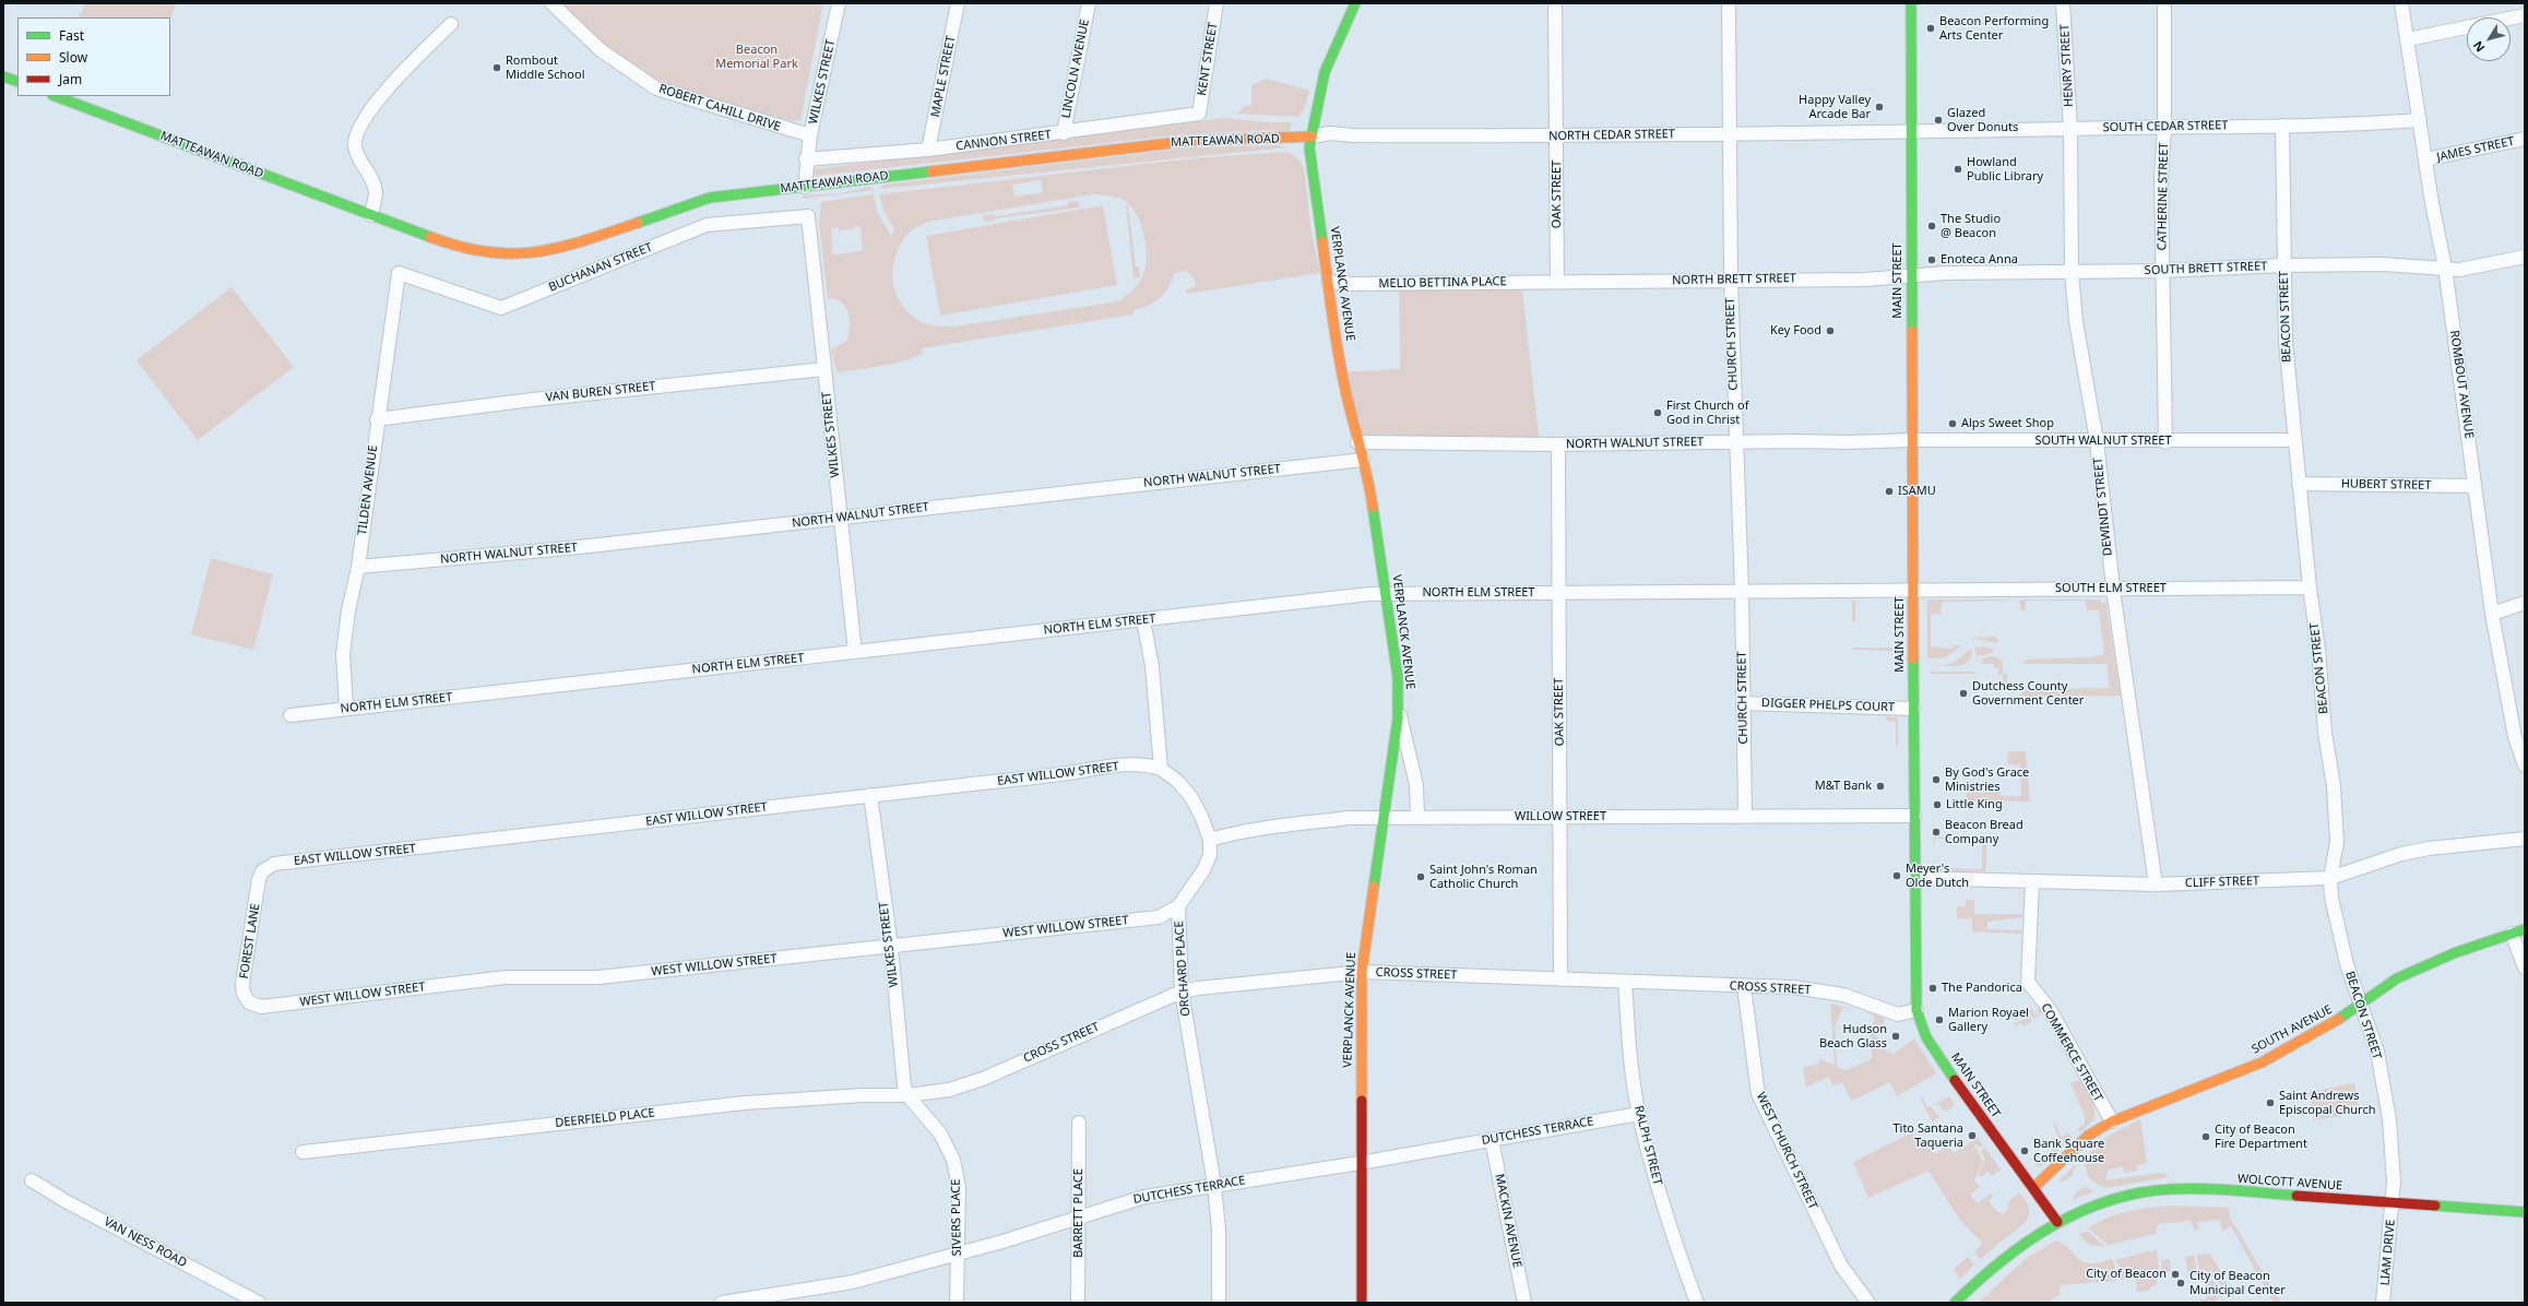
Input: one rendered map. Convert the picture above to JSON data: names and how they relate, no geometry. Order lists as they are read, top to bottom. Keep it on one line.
{"streets":{"street":["KENT STREET","HENRY STREET","LINCOLN AVENUE","MAPLE STREET","WILKES STREET","ROBERT CAHILL DRIVE","SOUTH CEDAR STREET","NORTH CEDAR STREET","CANNON STREET","MATTEAWAN ROAD","JAMES STREET","OAK STREET","CATHERINE STREET","BUCHANAN STREET","SOUTH BRETT STREET","NORTH BRETT STREET","MAIN STREET","MELIO BETTINA PLACE","VERPLANCK AVENUE","BEACON STREET","CHURCH STREET","ROMBOUT AVENUE","VAN BUREN STREET","SOUTH WALNUT STREET","NORTH WALNUT STREET","HUBERT STREET","TILDEN AVENUE","DEWINDT STREET","SOUTH ELM STREET","NORTH ELM STREET","DIGGER PHELPS COURT","EAST WILLOW STREET","WILLOW STREET","CLIFF STREET","WEST WILLOW STREET","FOREST LANE","ORCHARD PLACE","CROSS STREET","SOUTH AVENUE","COMMERCE STREET","DEERFIELD PLACE","DUTCHESS TERRACE","RALPH STREET","WEST CHURCH STREET","WOLCOTT AVENUE","BARRETT PLACE","SIVERS PLACE","MACKIN AVENUE","VAN NESS ROAD","LIAM DRIVE"]},"crossings":[["KENT STREET","CANNON STREET"],["HENRY STREET","SOUTH CEDAR STREET"],["HENRY STREET","DEWINDT STREET"],["LINCOLN AVENUE","CANNON STREET"],["MAPLE STREET","CANNON STREET"],["WILKES STREET","ROBERT CAHILL DRIVE"],["WILKES STREET","CANNON STREET"],["WILKES STREET","MATTEAWAN ROAD"],["WILKES STREET","BUCHANAN STREET"],["WILKES STREET","VAN BUREN STREET"],["WILKES STREET","NORTH WALNUT STREET"],["WILKES STREET","NORTH ELM STREET"],["WILKES STREET","EAST WILLOW STREET"],["WILKES STREET","WEST WILLOW STREET"],["WILKES STREET","CROSS STREET"],["WILKES STREET","DEERFIELD PLACE"],["WILKES STREET","SIVERS PLACE"],["SOUTH CEDAR STREET","NORTH CEDAR STREET"],["SOUTH CEDAR STREET","CATHERINE STREET"],["SOUTH CEDAR STREET","MAIN STREET"],["SOUTH CEDAR STREET","BEACON STREET"],["SOUTH CEDAR STREET","ROMBOUT AVENUE"],["SOUTH CEDAR STREET","DEWINDT STREET"],["NORTH CEDAR STREET","MATTEAWAN ROAD"],["NORTH CEDAR STREET","OAK STREET"],["NORTH CEDAR STREET","MAIN STREET"],["NORTH CEDAR STREET","VERPLANCK AVENUE"],["NORTH CEDAR STREET","CHURCH STREET"],["MATTEAWAN ROAD","VERPLANCK AVENUE"],["JAMES STREET","ROMBOUT AVENUE"],["OAK STREET","NORTH BRETT STREET"],["OAK STREET","MELIO BETTINA PLACE"],["OAK STREET","NORTH WALNUT STREET"],["OAK STREET","NORTH ELM STREET"],["OAK STREET","WILLOW STREET"],["OAK STREET","CROSS STREET"],["CATHERINE STREET","SOUTH BRETT STREET"],["CATHERINE STREET","SOUTH WALNUT STREET"],["BUCHANAN STREET","TILDEN AVENUE"],["SOUTH BRETT STREET","NORTH BRETT STREET"],["SOUTH BRETT STREET","MAIN STREET"],["SOUTH BRETT STREET","BEACON STREET"],["SOUTH BRETT STREET","ROMBOUT AVENUE"],["SOUTH BRETT STREET","DEWINDT STREET"],["NORTH BRETT STREET","MAIN STREET"],["NORTH BRETT STREET","MELIO BETTINA PLACE"],["NORTH BRETT STREET","CHURCH STREET"],["MAIN STREET","SOUTH WALNUT STREET"],["MAIN STREET","NORTH WALNUT STREET"],["MAIN STREET","SOUTH ELM STREET"],["MAIN STREET","NORTH ELM STREET"],["MAIN STREET","DIGGER PHELPS COURT"],["MAIN STREET","WILLOW STREET"],["MAIN STREET","CLIFF STREET"],["MAIN STREET","CROSS STREET"],["MAIN STREET","SOUTH AVENUE"],["MAIN STREET","WOLCOTT AVENUE"],["MELIO BETTINA PLACE","VERPLANCK AVENUE"],["VERPLANCK AVENUE","NORTH WALNUT STREET"],["VERPLANCK AVENUE","NORTH ELM STREET"],["VERPLANCK AVENUE","WILLOW STREET"],["VERPLANCK AVENUE","CROSS STREET"],["VERPLANCK AVENUE","DUTCHESS TERRACE"],["BEACON STREET","SOUTH WALNUT STREET"],["BEACON STREET","HUBERT STREET"],["BEACON STREET","SOUTH ELM STREET"],["BEACON STREET","CLIFF STREET"],["BEACON STREET","SOUTH AVENUE"],["BEACON STREET","WOLCOTT AVENUE"],["BEACON STREET","LIAM DRIVE"],["CHURCH STREET","NORTH WALNUT STREET"],["CHURCH STREET","NORTH ELM STREET"],["CHURCH STREET","DIGGER PHELPS COURT"],["CHURCH STREET","WILLOW STREET"],["ROMBOUT AVENUE","HUBERT STREET"],["VAN BUREN STREET","TILDEN AVENUE"],["SOUTH WALNUT STREET","NORTH WALNUT STREET"],["SOUTH WALNUT STREET","DEWINDT STREET"],["NORTH WALNUT STREET","TILDEN AVENUE"],["TILDEN AVENUE","NORTH ELM STREET"],["DEWINDT STREET","SOUTH ELM STREET"],["DEWINDT STREET","CLIFF STREET"],["SOUTH ELM STREET","NORTH ELM STREET"],["EAST WILLOW STREET","FOREST LANE"],["EAST WILLOW STREET","ORCHARD PLACE"],["WILLOW STREET","ORCHARD PLACE"],["CLIFF STREET","COMMERCE STREET"],["WEST WILLOW STREET","FOREST LANE"],["WEST WILLOW STREET","ORCHARD PLACE"],["ORCHARD PLACE","CROSS STREET"],["ORCHARD PLACE","DUTCHESS TERRACE"],["CROSS STREET","DEERFIELD PLACE"],["CROSS STREET","RALPH STREET"],["CROSS STREET","WEST CHURCH STREET"],["CROSS STREET","SIVERS PLACE"],["SOUTH AVENUE","COMMERCE STREET"],["DEERFIELD PLACE","SIVERS PLACE"],["DUTCHESS TERRACE","RALPH STREET"],["DUTCHESS TERRACE","BARRETT PLACE"],["DUTCHESS TERRACE","SIVERS PLACE"],["DUTCHESS TERRACE","MACKIN AVENUE"],["WOLCOTT AVENUE","LIAM DRIVE"]],"parks":["Beacon Memorial Park"],"places":["Beacon Performing Arts Center","Rombout Middle School","Happy Valley Arcade Bar","Glazed Over Donuts","Howland Public Library","The Studio @ Beacon","Enoteca Anna","Key Food","First Church of God in Christ","Alps Sweet Shop","ISAMU","Dutchess County Government Center","By God's Grace Ministries","M&T Bank","Little King","Beacon Bread Company","Meyer's Olde Dutch","Saint John's Roman Catholic Church","The Pandorica","Marion Royael Gallery","Hudson Beach Glass","Saint Andrews Episcopal Church","Tito Santana Taqueria","City of Beacon Fire Department","Bank Square Coffeehouse","City of Beacon","City of Beacon Municipal Center"],"legend":["Fast","Slow","Jam"],"north":"bottom left"}
